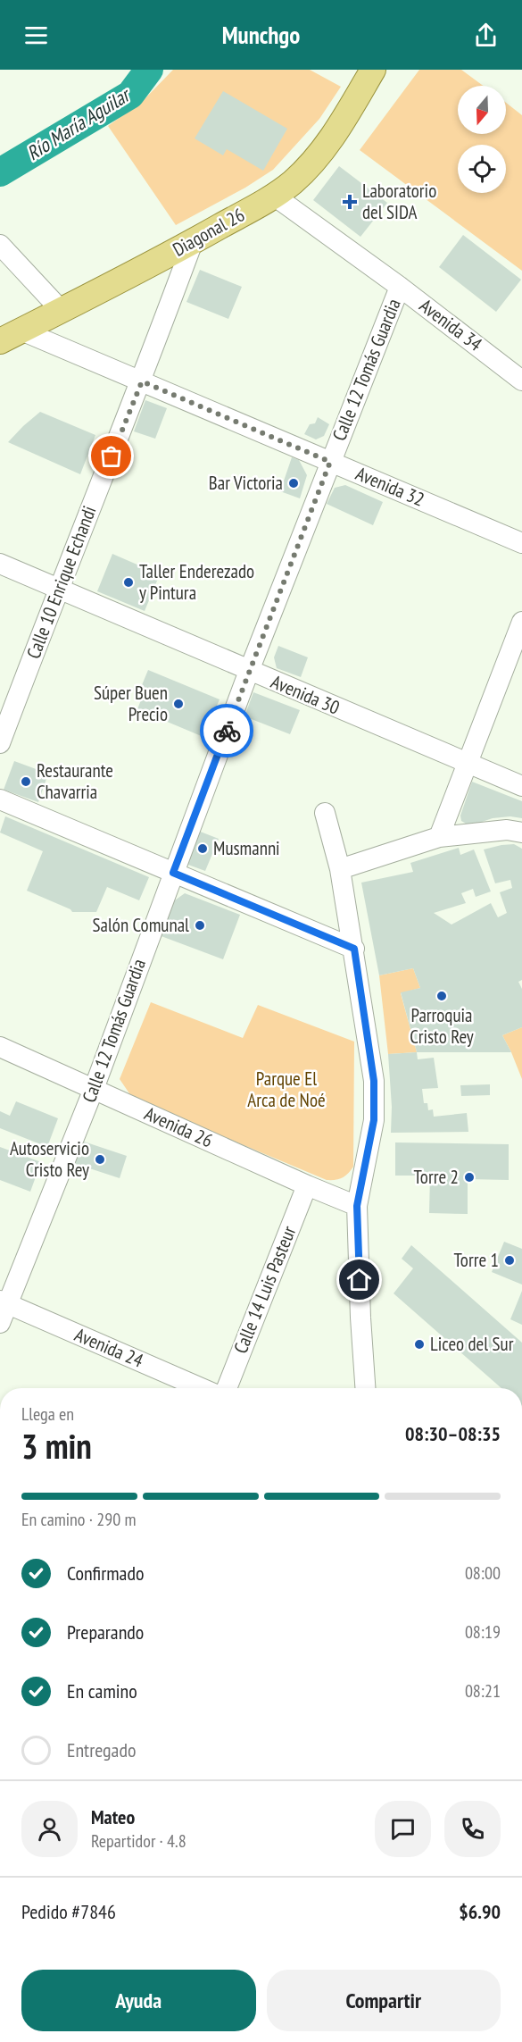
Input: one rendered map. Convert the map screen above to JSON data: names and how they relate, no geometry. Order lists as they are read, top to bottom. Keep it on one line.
{"streets":{"main road":["Diagonal 26"],"street":["Avenida 34","Calle 12 Tomás Guardia","Avenida 32","Calle 10 Enrique Echandi","Avenida 30","Avenida 26","Calle 14 Luis Pasteur","Avenida 24"]},"crossings":[["Diagonal 26","Avenida 34"],["Diagonal 26","Avenida 32"],["Diagonal 26","Calle 10 Enrique Echandi"],["Avenida 34","Calle 12 Tomás Guardia"],["Calle 12 Tomás Guardia","Avenida 32"],["Calle 12 Tomás Guardia","Avenida 30"],["Calle 12 Tomás Guardia","Avenida 26"],["Calle 12 Tomás Guardia","Avenida 24"],["Avenida 32","Calle 10 Enrique Echandi"],["Calle 10 Enrique Echandi","Avenida 30"],["Avenida 26","Calle 14 Luis Pasteur"]],"water":["Río María Aguilar"],"parks":["Parque El Arca de Noé"],"places":{"health":["Laboratorio del SIDA"],"other":["Bar Victoria","Taller Enderezado y Pintura","Súper Buen Precio","Restaurante Chavarria","Musmanni","Salón Comunal","Parroquia Cristo Rey","Autoservicio Cristo Rey","Torre 2","Torre 1","Liceo del Sur"]},"north":"bottom","page":{"header":"Munchgo","heading":["3 min","Llega en","08:30–08:35"],"panel":["Mateo","Repartidor · 4.8","Pedido #7846","$6.90"],"bar":"En camino · 290 m","list":[["Confirmado","08:00"],["Preparando","08:19"],["En camino","08:21"],"Entregado"],"buttons":["Ayuda","Compartir"]}}
